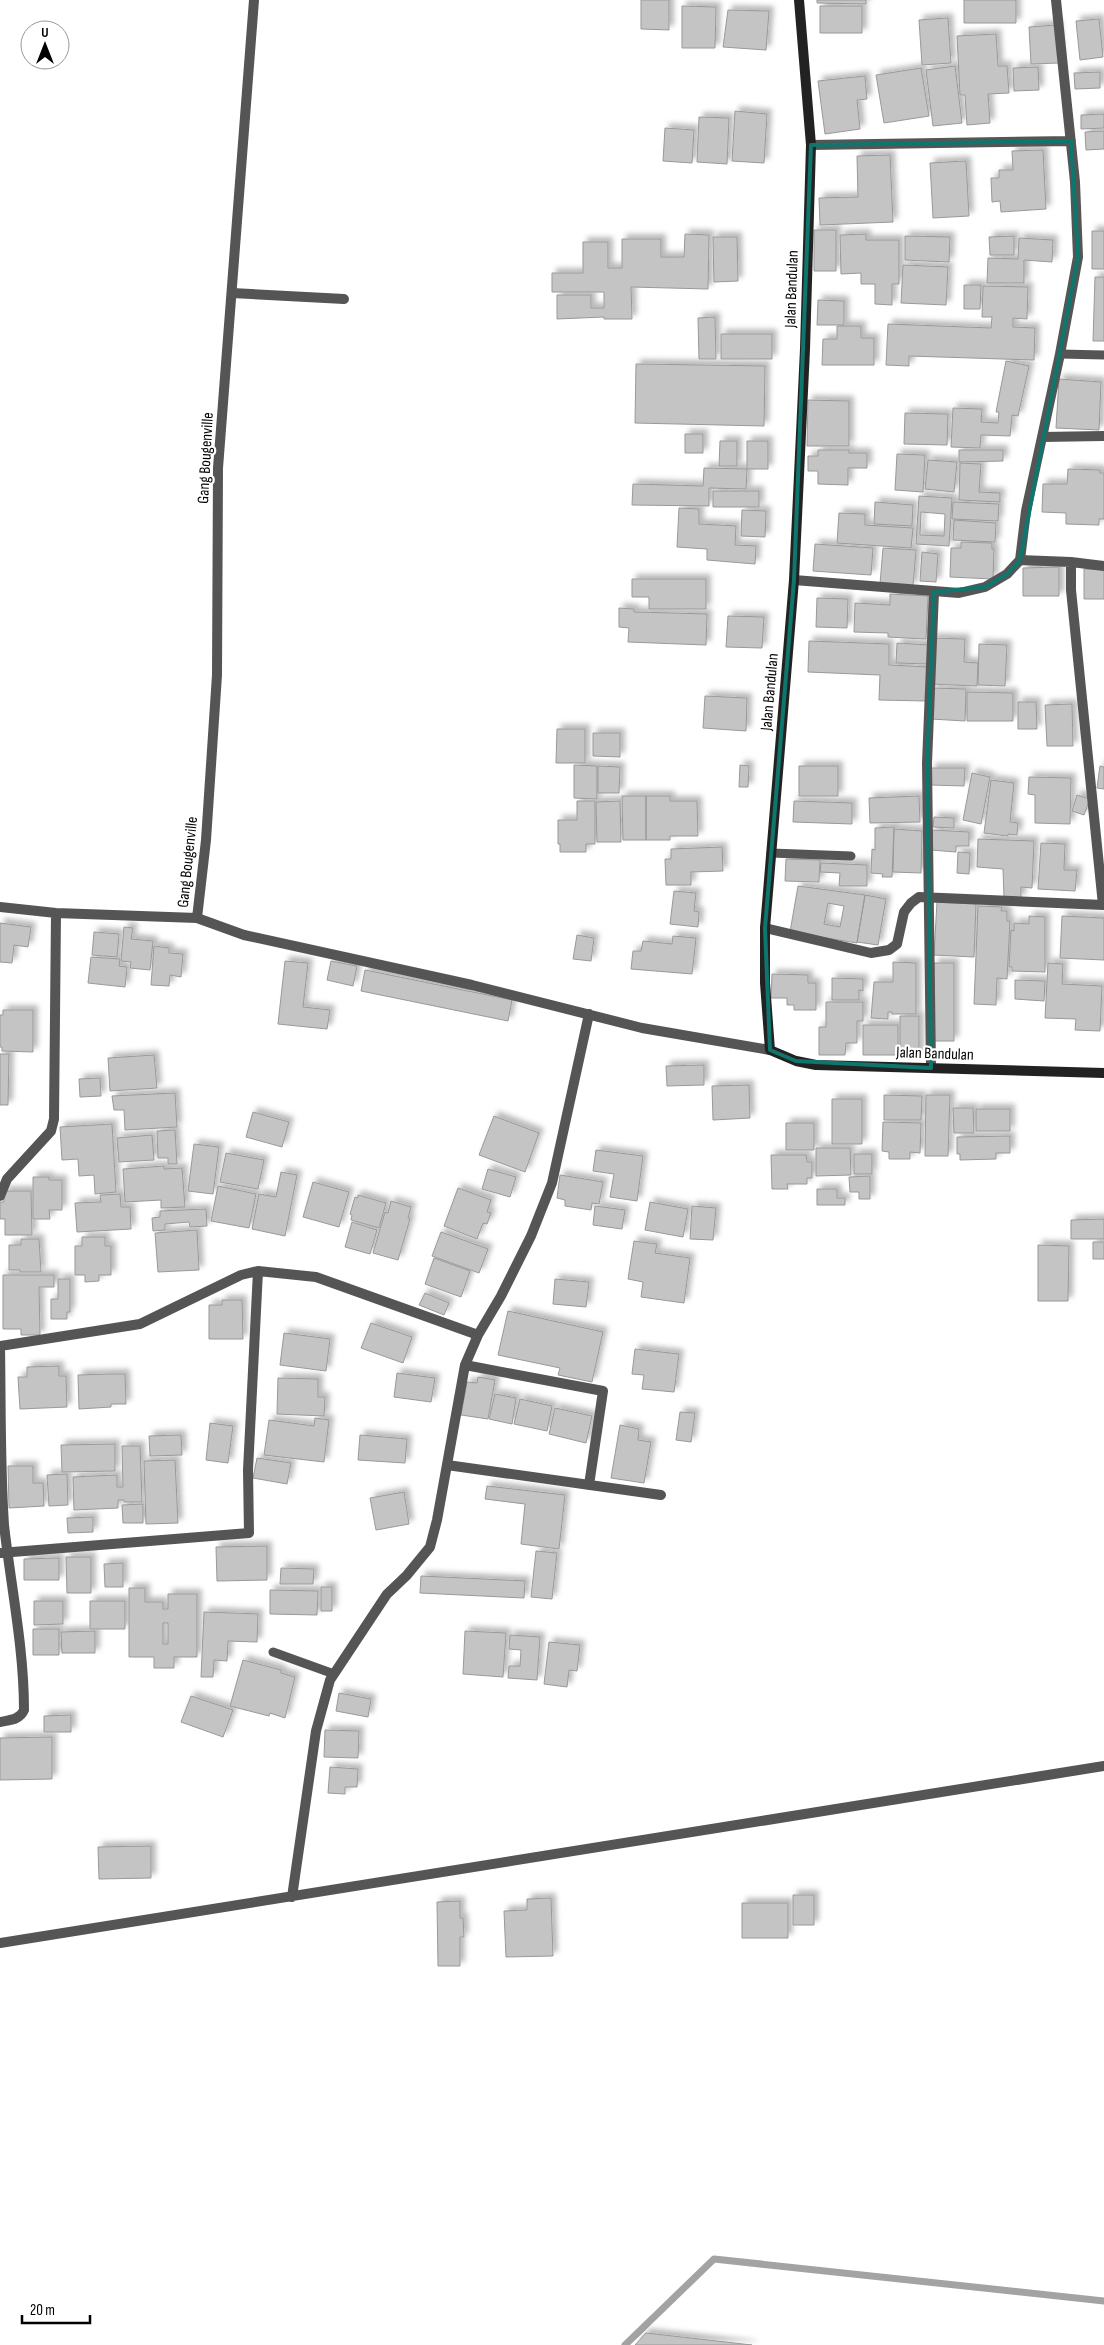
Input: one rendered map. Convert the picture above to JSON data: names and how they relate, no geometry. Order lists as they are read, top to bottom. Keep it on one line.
{"streets":{"street":["Jalan Bandulan","Gang Bougenville"]},"scale_bar":"20 m","north":"top"}
